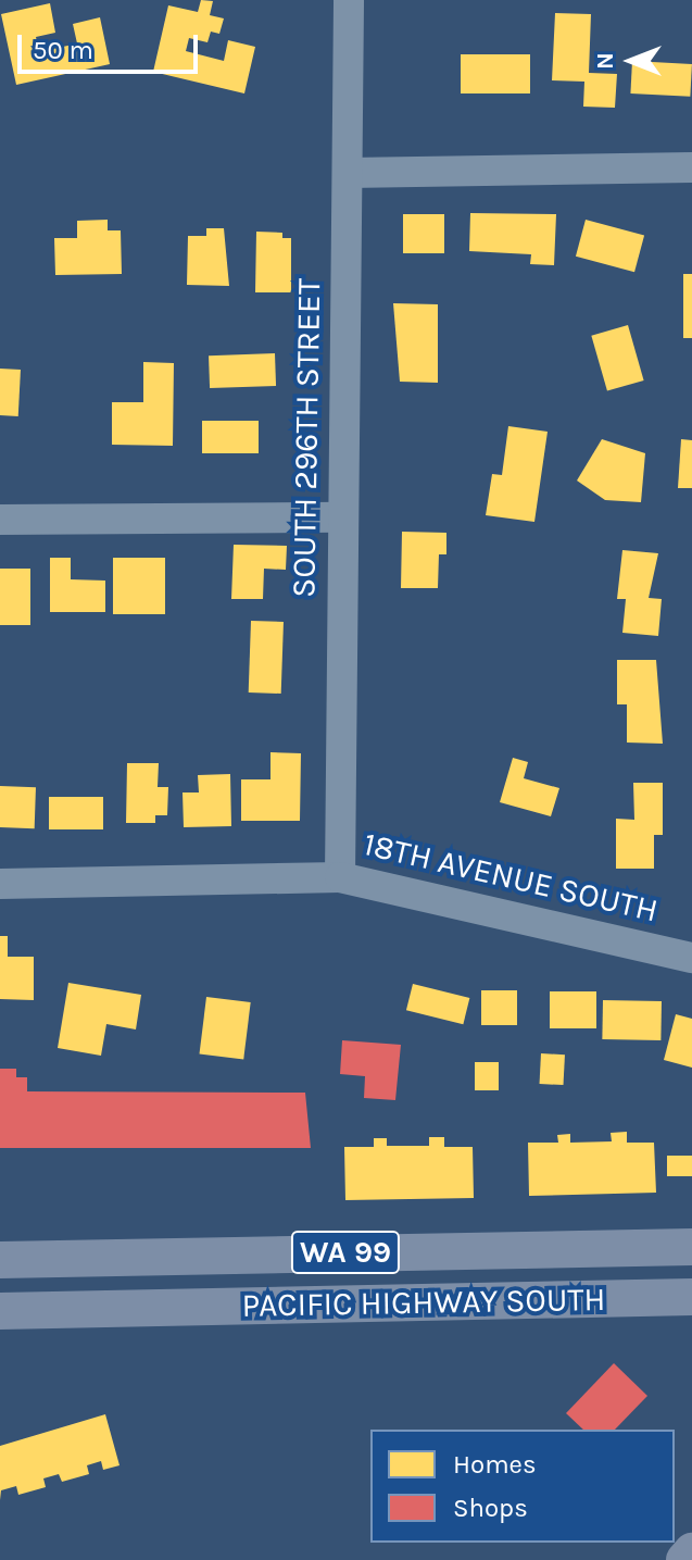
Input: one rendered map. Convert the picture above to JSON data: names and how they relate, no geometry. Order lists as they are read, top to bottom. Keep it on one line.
{"streets":{"main road":["WA 99","PACIFIC HIGHWAY SOUTH"],"street":["SOUTH 296TH STREET","18TH AVENUE SOUTH"]},"crossings":[["SOUTH 296TH STREET","18TH AVENUE SOUTH"]],"legend":["Homes","Shops"],"scale_bar":"50 m","north":"left"}
